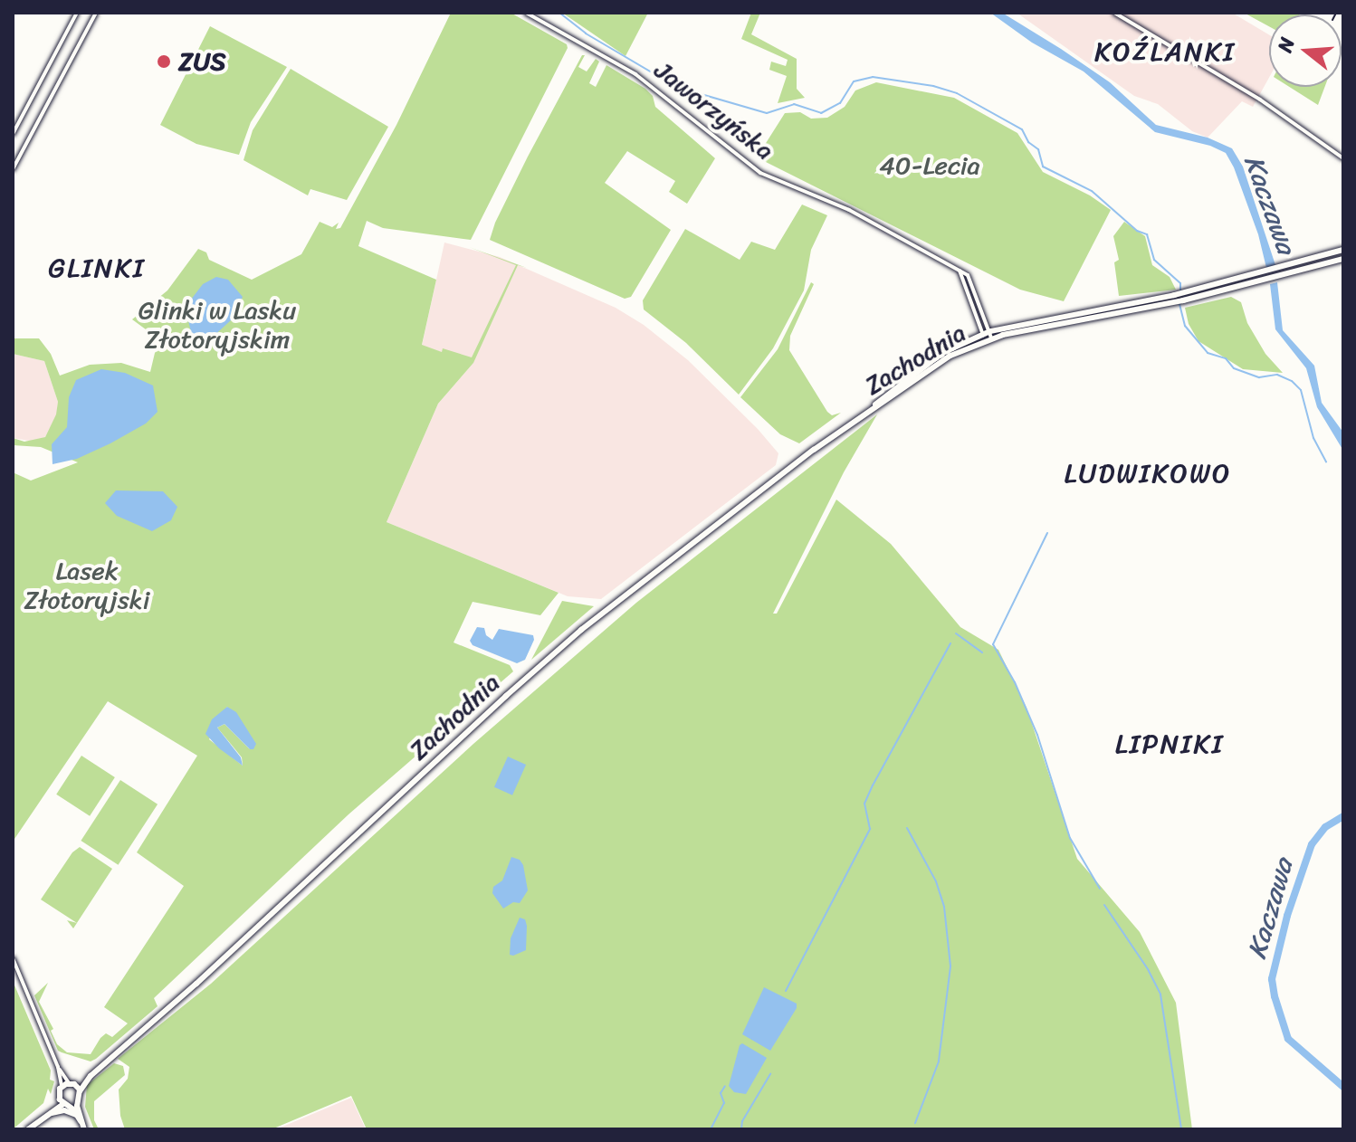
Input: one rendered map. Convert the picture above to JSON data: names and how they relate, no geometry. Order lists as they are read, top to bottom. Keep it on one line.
{"streets":{"main road":["Zachodnia"],"street":["Jaworzyńska"]},"crossings":[["Jaworzyńska","Zachodnia"]],"districts":["KOŹLANKI","GLINKI","LUDWIKOWO","LIPNIKI"],"water":["Kaczawa"],"parks":["40-Lecia","Glinki w Lasku Złotoryjskim","Lasek Złotoryjski"],"places":["ZUS"],"north":"left"}
